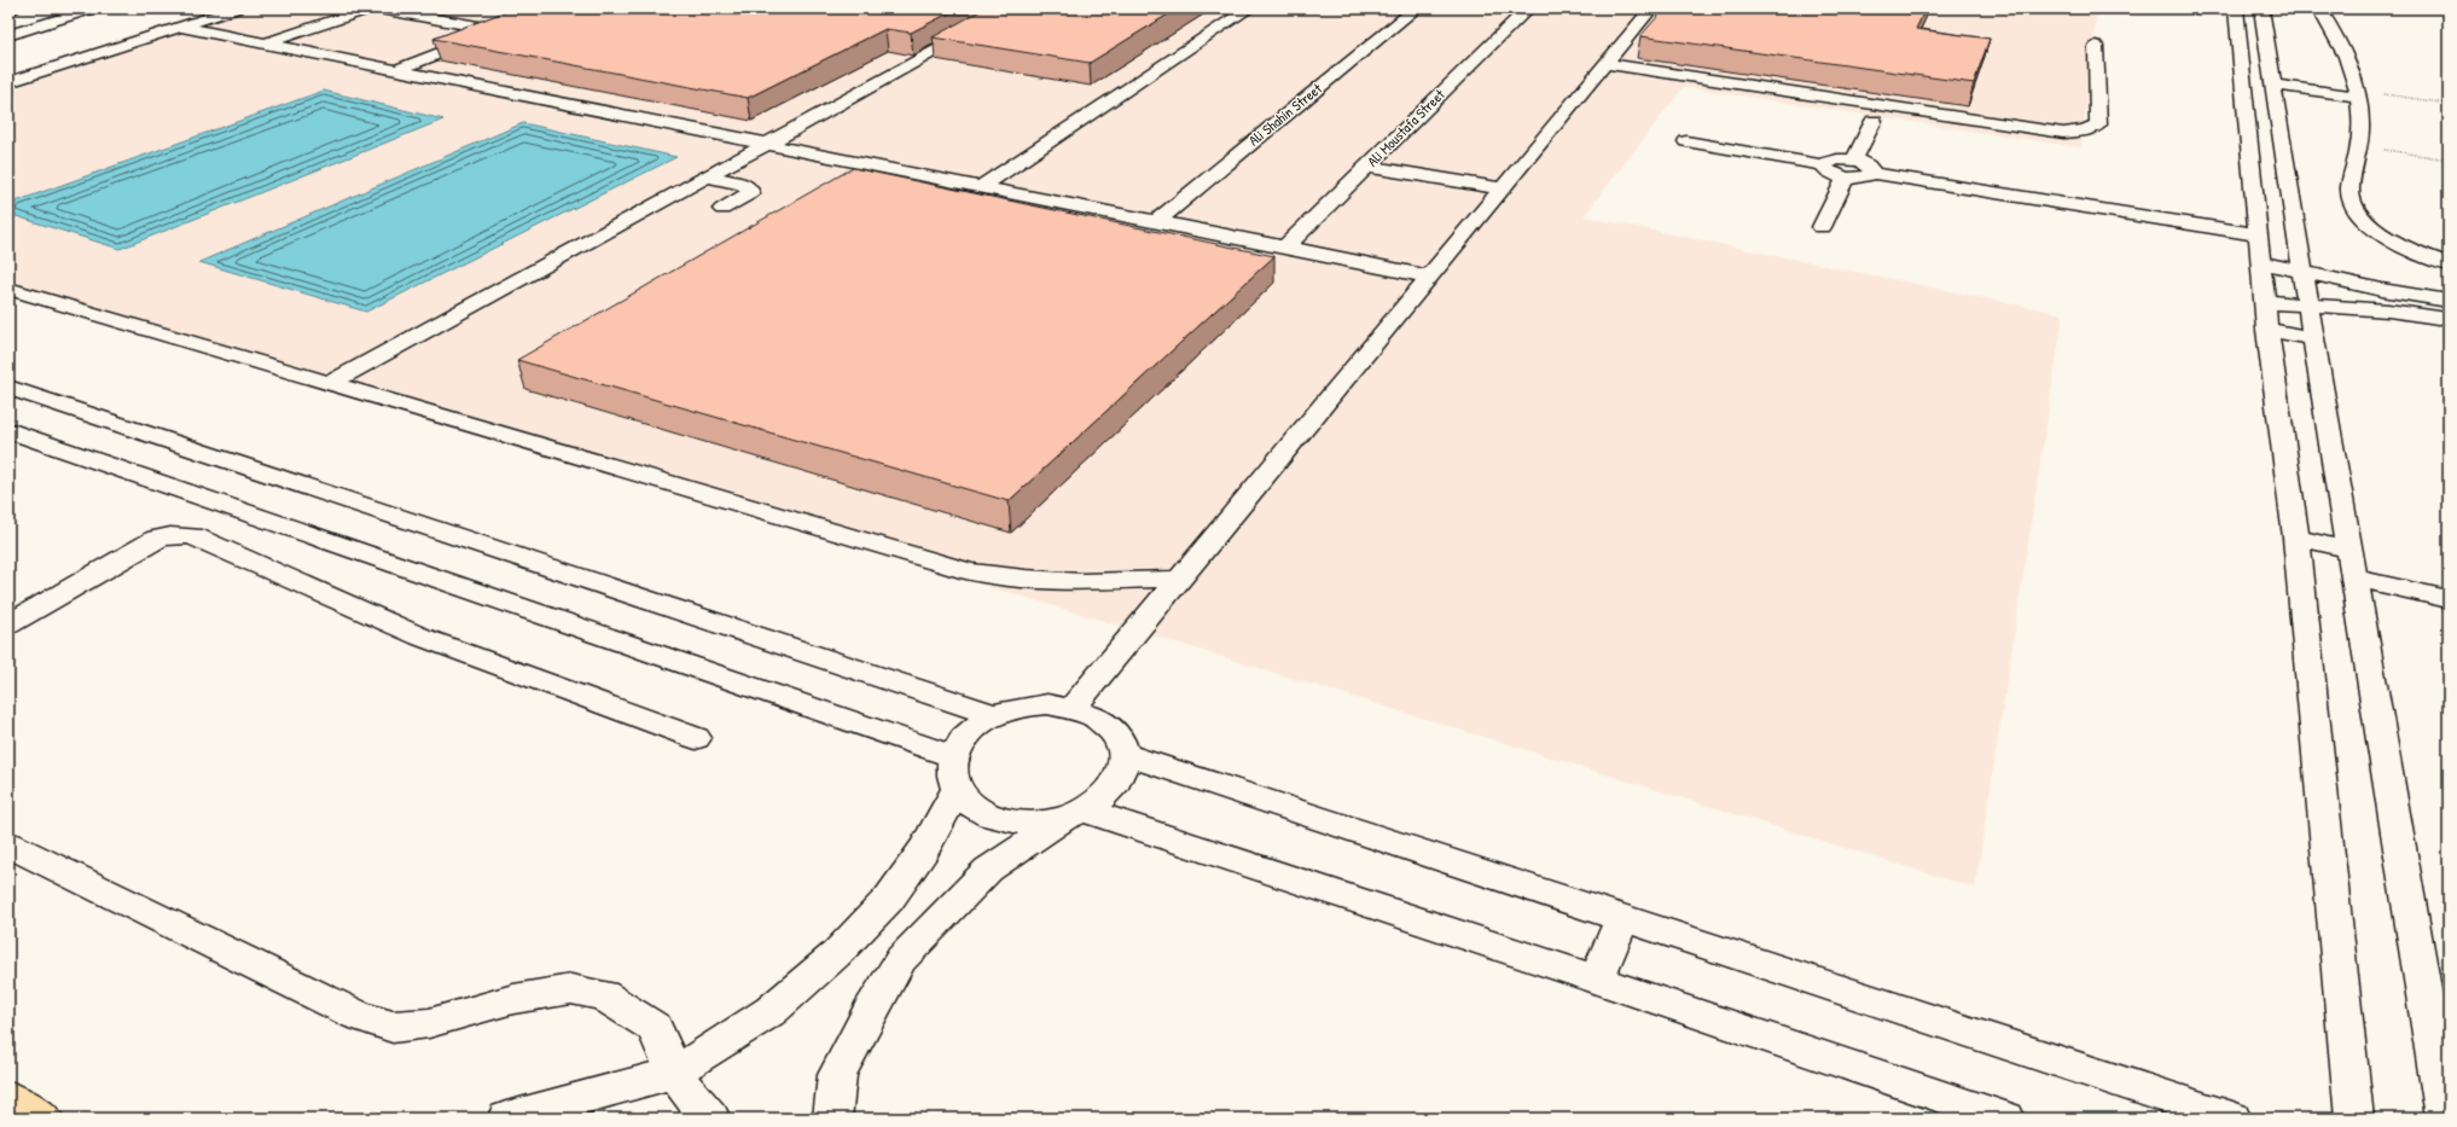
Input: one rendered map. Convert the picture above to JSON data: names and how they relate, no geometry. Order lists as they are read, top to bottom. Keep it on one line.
{"streets":{"street":["Ali Shahin Street","Ali Moustafa Street"]}}
